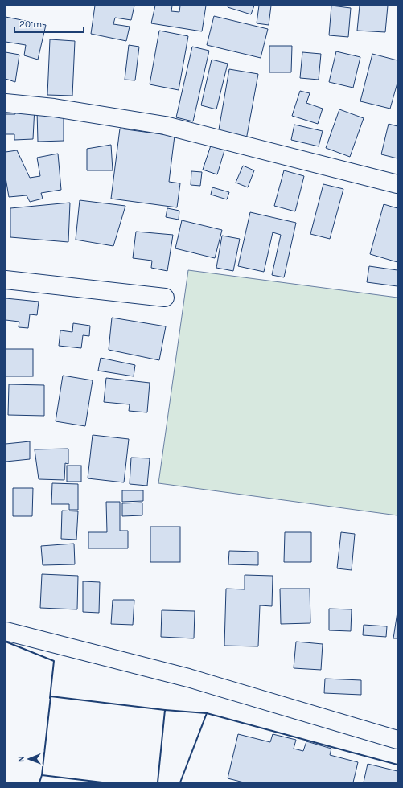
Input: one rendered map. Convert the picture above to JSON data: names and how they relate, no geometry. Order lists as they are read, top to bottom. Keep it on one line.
{"scale_bar":"20 m","north":"left"}
